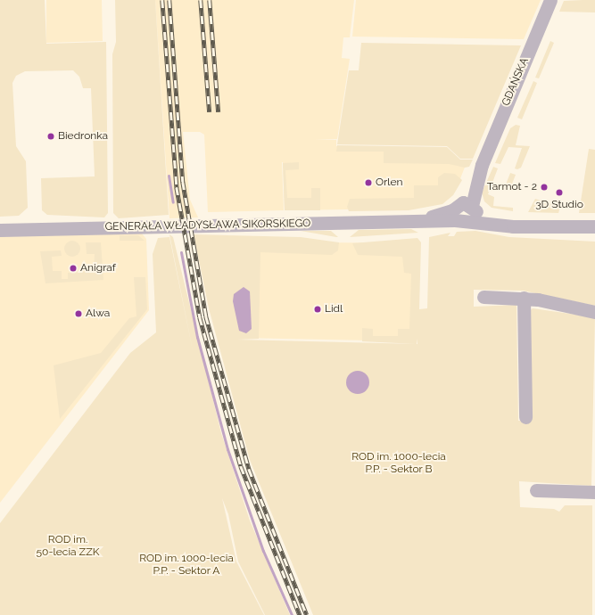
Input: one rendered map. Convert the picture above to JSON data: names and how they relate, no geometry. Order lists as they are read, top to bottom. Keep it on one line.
{"streets":{"street":["GDAŃSKA","GENERAŁA WŁADYSŁAWA SIKORSKIEGO"]},"crossings":[["GDAŃSKA","GENERAŁA WŁADYSŁAWA SIKORSKIEGO"]],"parks":["ROD im. 1000-lecia P.P. - Sektor B","ROD im. 50-lecia ZZK","ROD im. 1000-lecia P.P. - Sektor A"],"places":["Biedronka","Orlen","Tarmot - 2","3D Studio","Anigraf","Lidl","Alwa"]}
